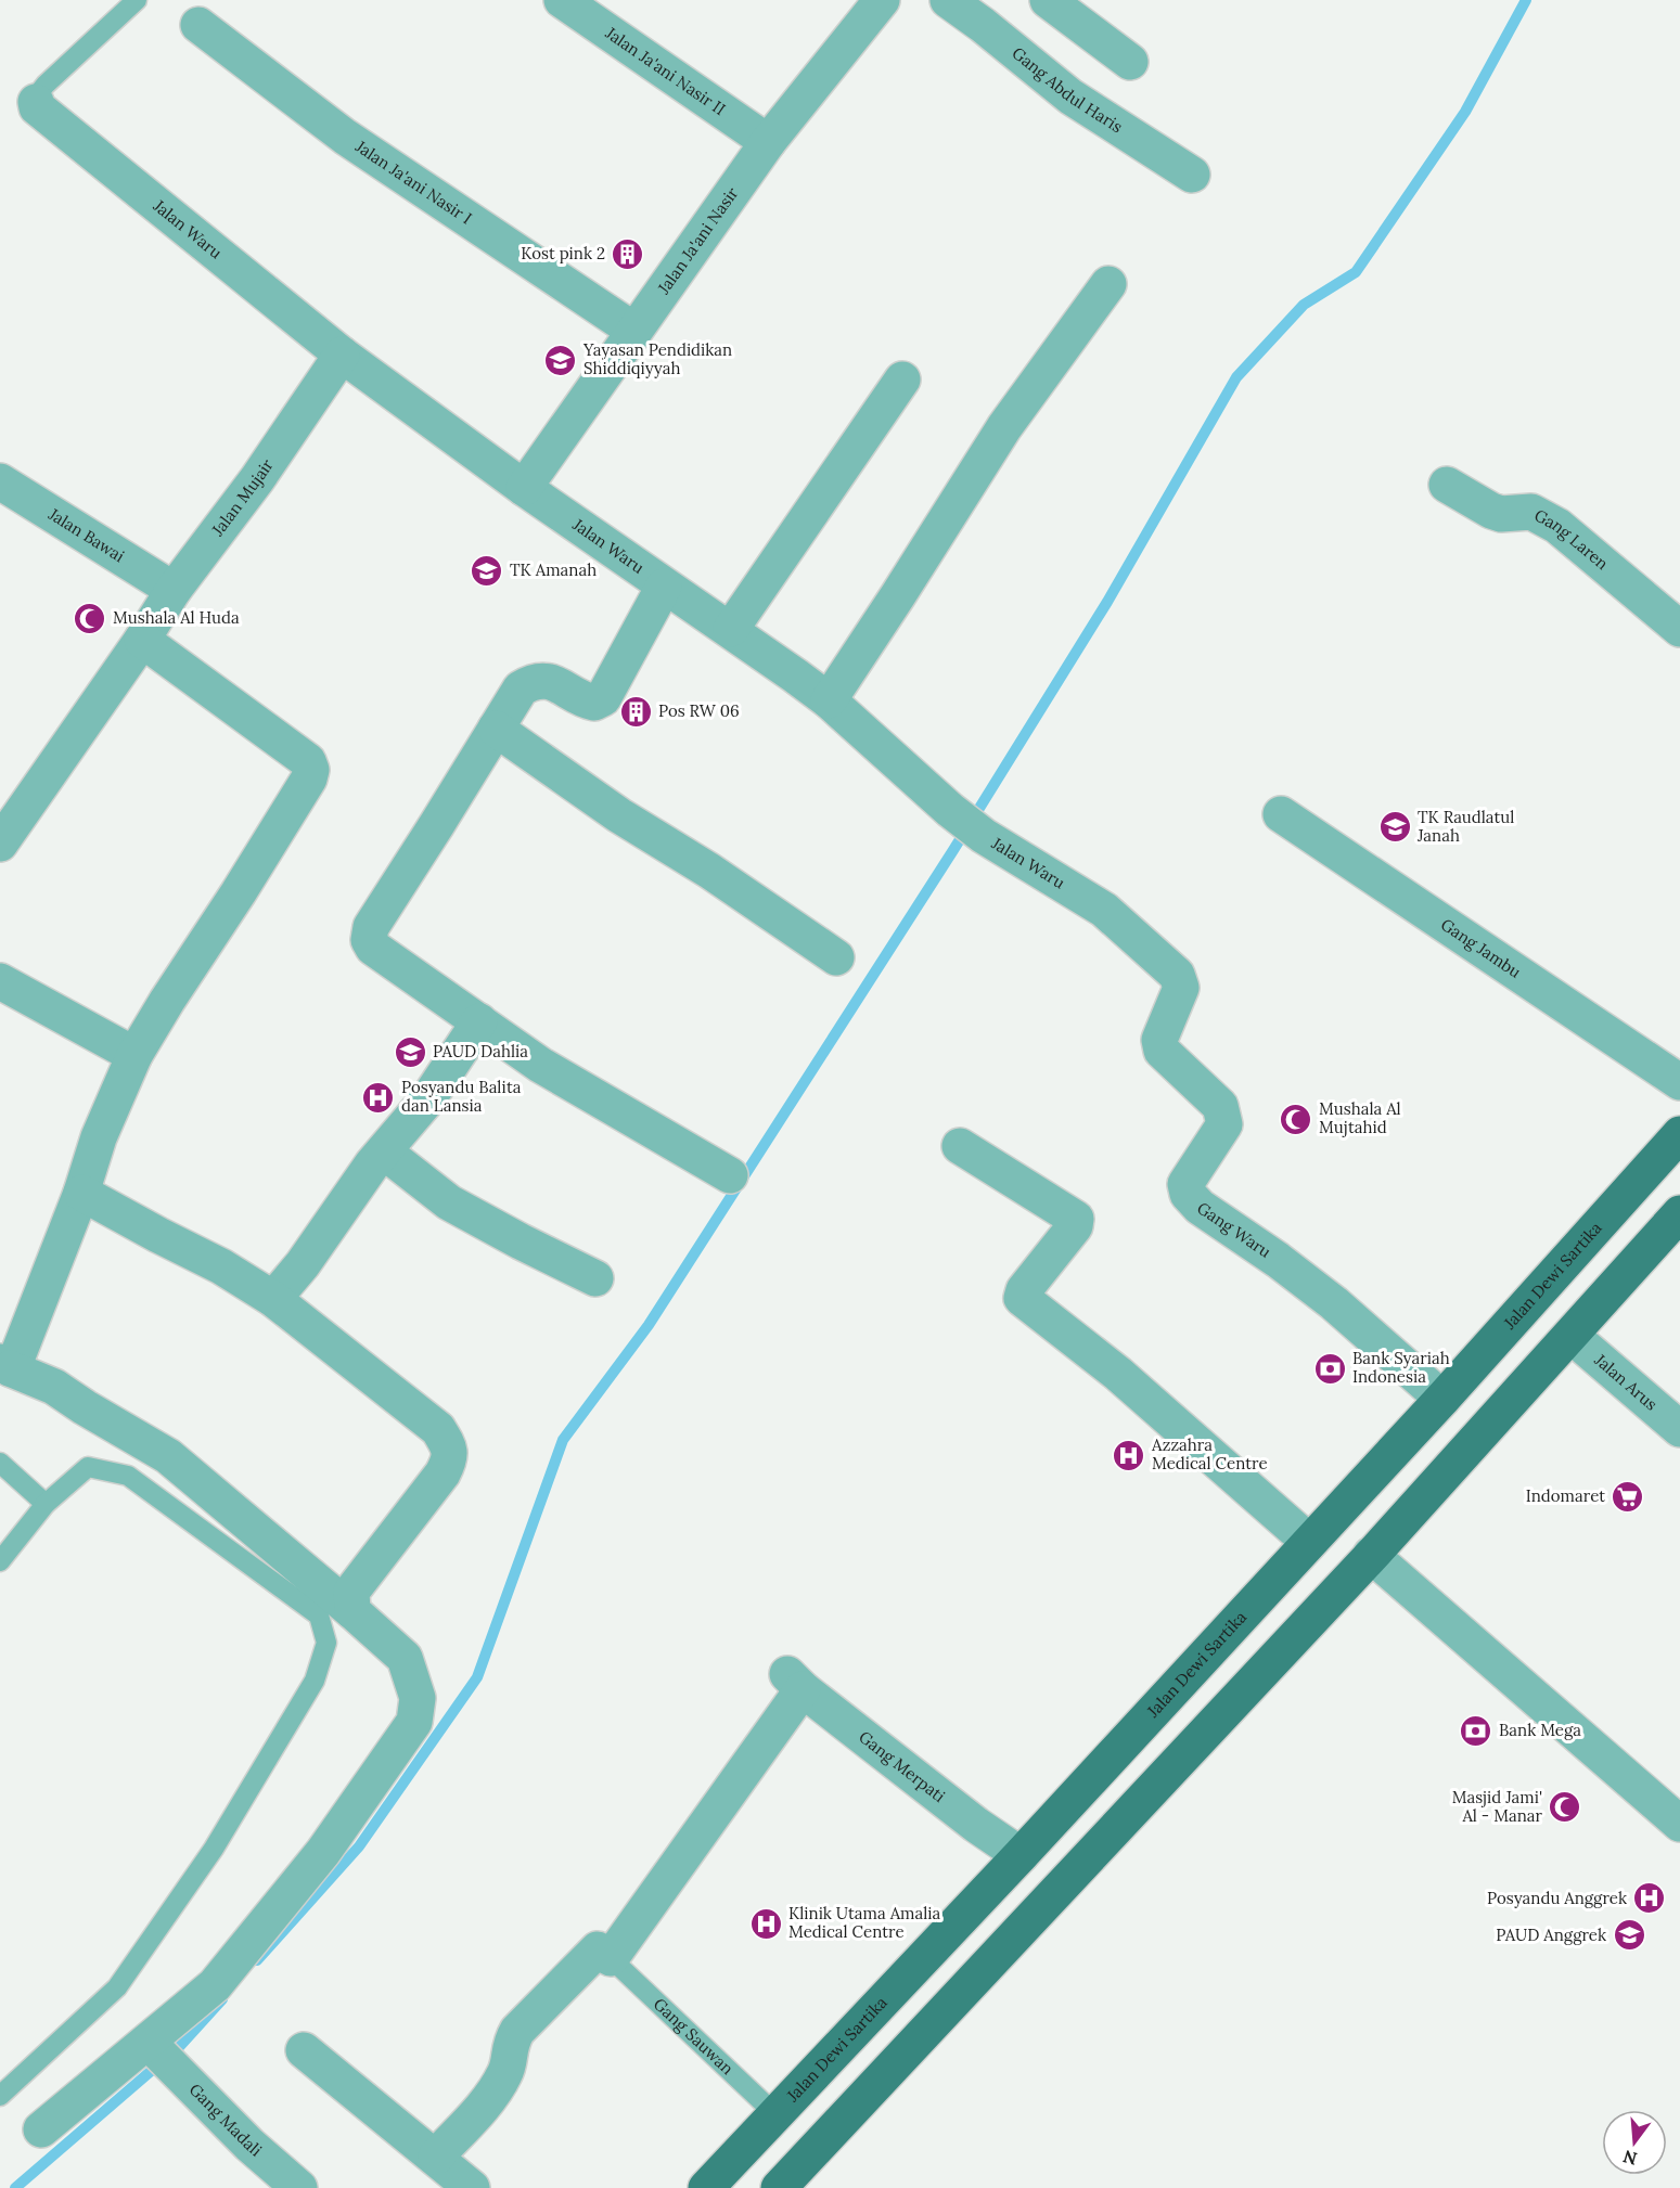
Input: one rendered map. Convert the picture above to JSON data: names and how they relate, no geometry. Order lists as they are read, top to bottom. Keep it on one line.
{"streets":{"main road":["Jalan Dewi Sartika"],"street":["Jalan Ja'ani Nasir II","Gang Abdul Haris","Jalan Ja'ani Nasir I","Jalan Waru","Jalan Ja'ani Nasir","Jalan Mujair","Jalan Bawai","Gang Laren","Gang Jambu","Gang Waru","Jalan Arus","Gang Merpati","Gang Madali"],"lane":["Gang Sauwan"]},"crossings":[["Jalan Ja'ani Nasir II","Jalan Ja'ani Nasir"],["Jalan Ja'ani Nasir I","Jalan Ja'ani Nasir"],["Jalan Waru","Jalan Ja'ani Nasir"],["Jalan Waru","Jalan Mujair"],["Jalan Waru","Gang Waru"],["Jalan Mujair","Jalan Bawai"],["Gang Waru","Jalan Dewi Sartika"],["Jalan Dewi Sartika","Gang Merpati"],["Jalan Dewi Sartika","Gang Sauwan"],["Gang Merpati","Gang Sauwan"]],"places":{"building":["Kost pink 2","Pos RW 06"],"school or university":["Yayasan Pendidikan Shiddiqiyyah","TK Amanah","TK Raudlatul Janah","PAUD Dahlia","PAUD Anggrek"],"mosque":["Mushala Al Huda","Mushala Al Mujtahid","Masjid Jami' Al - Manar"],"hospital":["Posyandu Balita dan Lansia","Azzahra Medical Centre","Posyandu Anggrek","Klinik Utama Amalia Medical Centre"],"bank":["Bank Syariah Indonesia","Bank Mega"],"supermarket":["Indomaret"]},"north":"bottom"}
